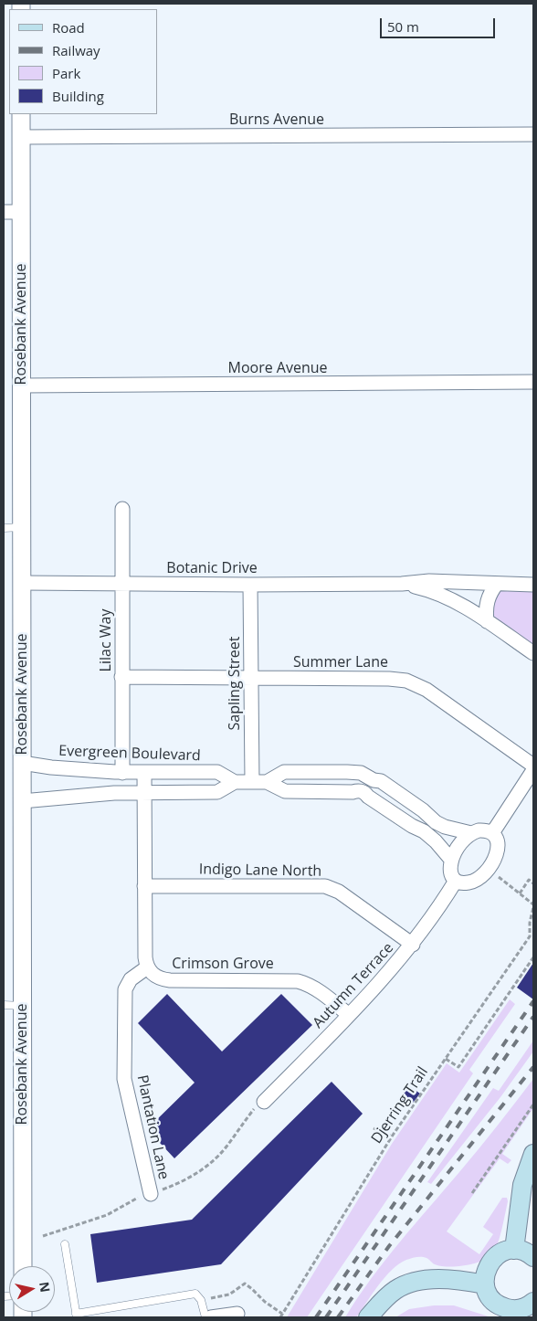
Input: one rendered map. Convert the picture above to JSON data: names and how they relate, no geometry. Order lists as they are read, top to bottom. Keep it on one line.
{"streets":{"street":["Burns Avenue","Rosebank Avenue","Moore Avenue","Botanic Drive","Lilac Way","Summer Lane","Sapling Street","Evergreen Boulevard","Indigo Lane North","Crimson Grove","Autumn Terrace","Plantation Lane"],"path":["Djerring Trail"]},"crossings":[["Burns Avenue","Rosebank Avenue"],["Rosebank Avenue","Moore Avenue"],["Rosebank Avenue","Botanic Drive"],["Rosebank Avenue","Evergreen Boulevard"],["Botanic Drive","Lilac Way"],["Botanic Drive","Sapling Street"],["Lilac Way","Summer Lane"],["Lilac Way","Evergreen Boulevard"],["Summer Lane","Sapling Street"],["Sapling Street","Evergreen Boulevard"],["Evergreen Boulevard","Autumn Terrace"],["Indigo Lane North","Autumn Terrace"],["Crimson Grove","Autumn Terrace"],["Crimson Grove","Plantation Lane"]],"legend":["Road","Railway","Park","Building"],"scale_bar":"50 m","north":"right"}
